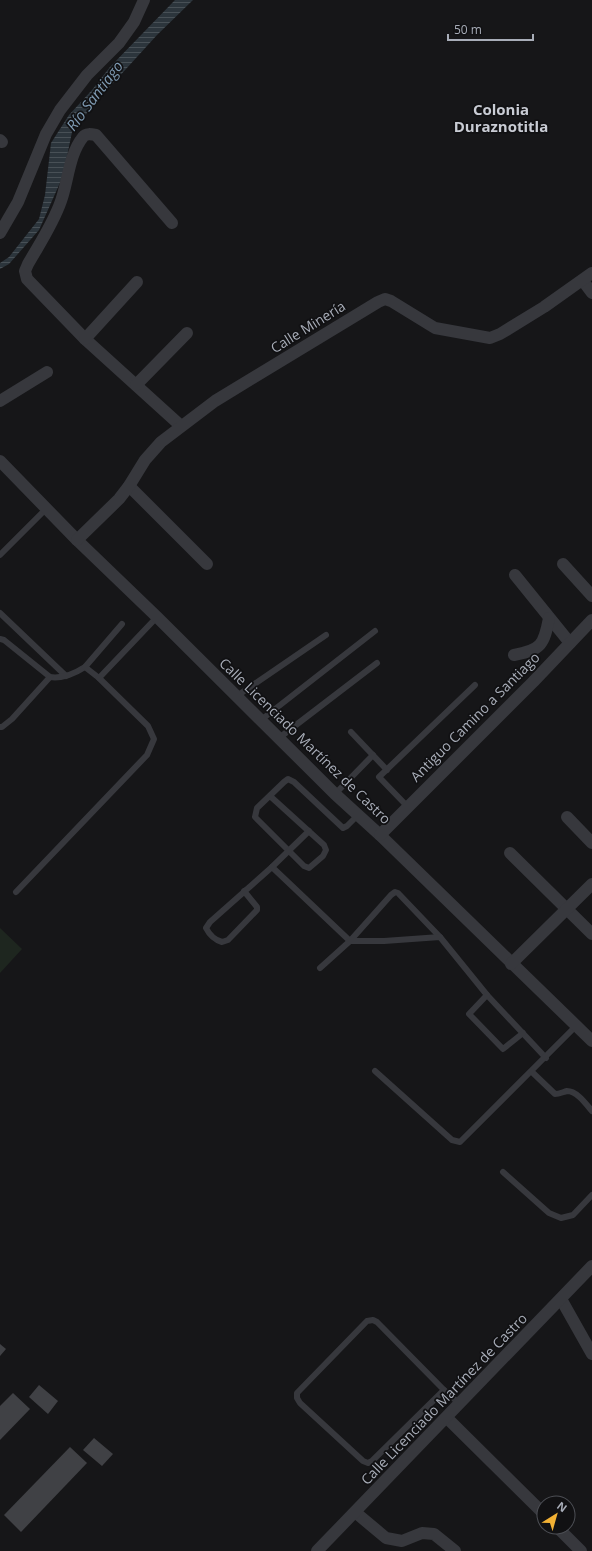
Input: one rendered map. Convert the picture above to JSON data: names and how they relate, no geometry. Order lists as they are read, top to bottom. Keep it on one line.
{"streets":{"street":["Calle Minería","Antiguo Camino a Santiago","Calle Licenciado Martínez de Castro"]},"crossings":[["Calle Minería","Calle Licenciado Martínez de Castro"],["Antiguo Camino a Santiago","Calle Licenciado Martínez de Castro"]],"districts":["Colonia Duraznotitla"],"water":["Río Santiago"],"scale_bar":"50 m","north":"top right"}
